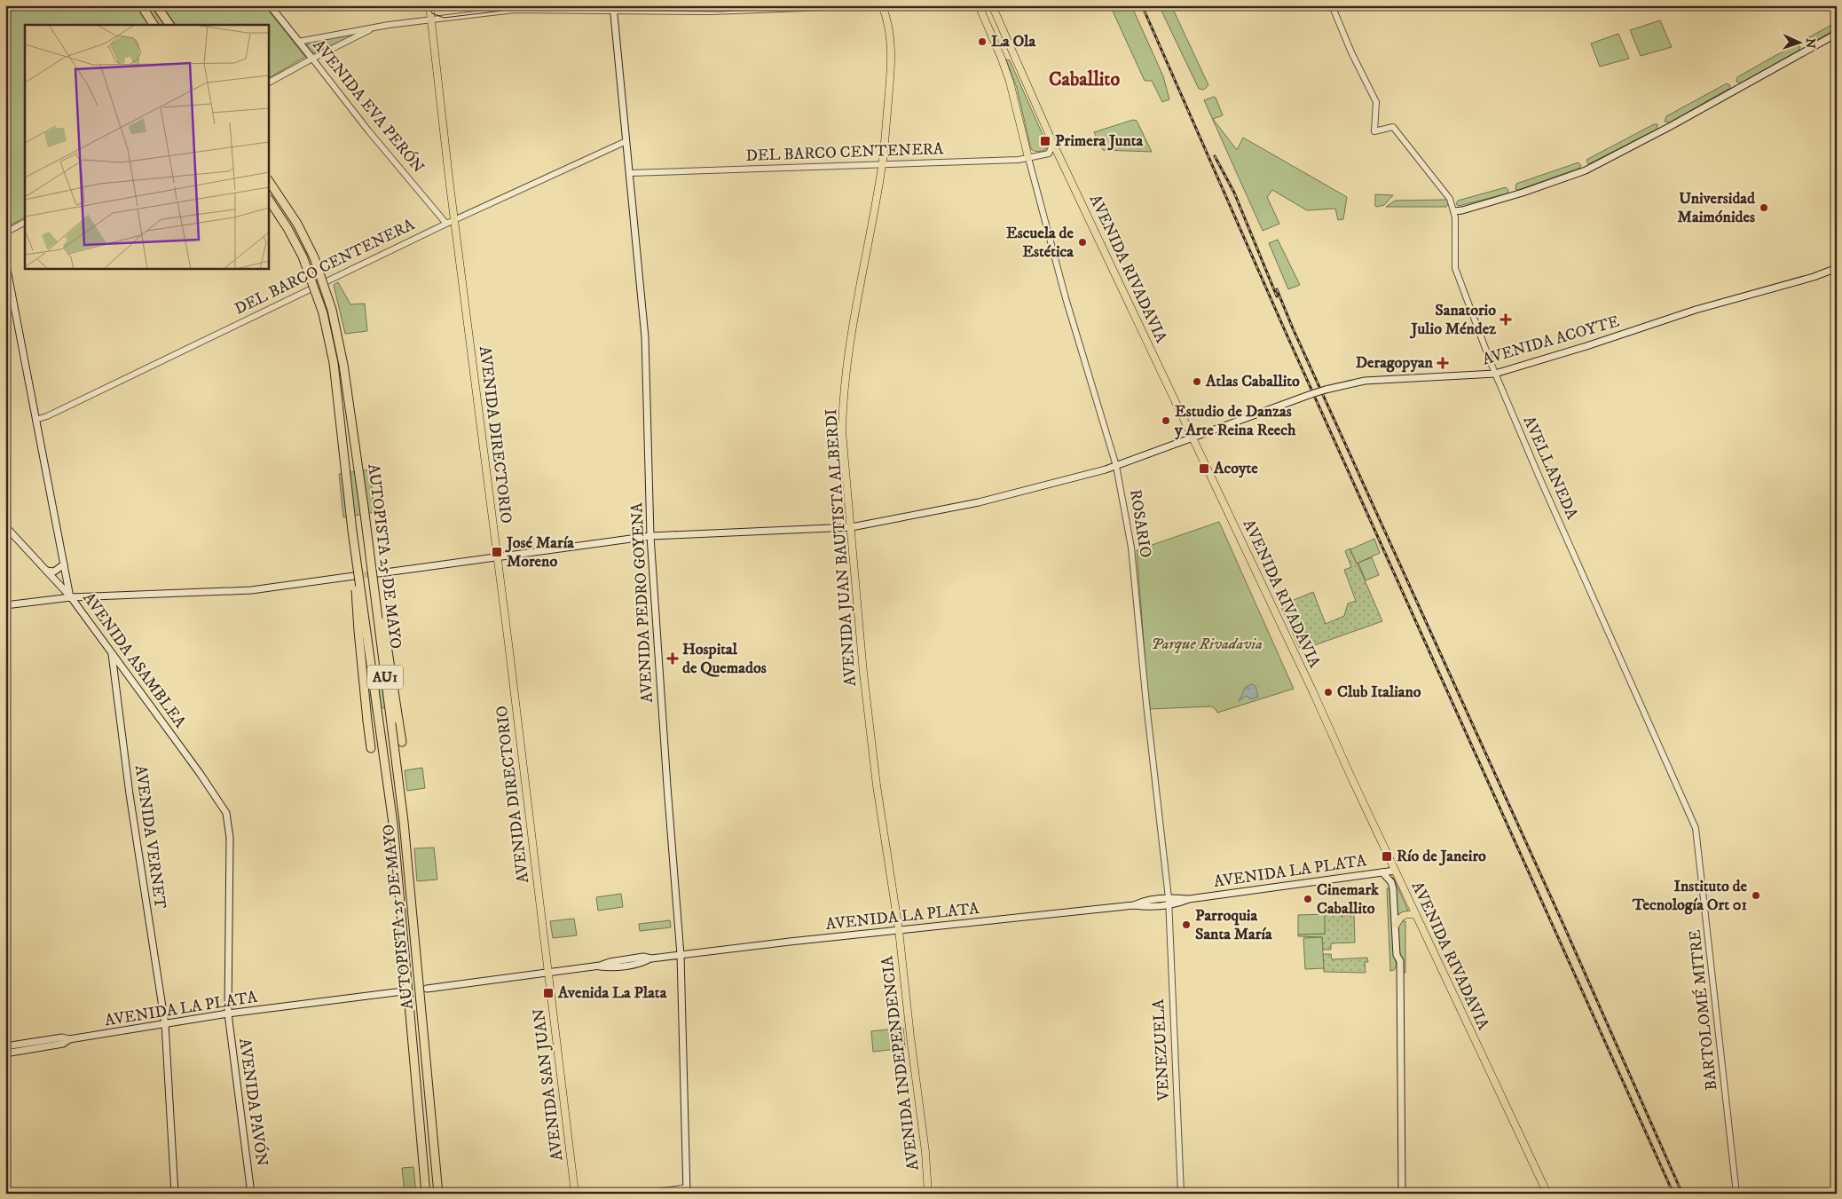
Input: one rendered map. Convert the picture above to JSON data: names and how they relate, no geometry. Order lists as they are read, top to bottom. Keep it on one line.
{"streets":{"highway":["AUTOPISTA 25 DE MAYO","AU1"],"main road":["AVENIDA EVA PERÓN","AVENIDA RIVADAVIA","AVENIDA ACOYTE","AVENIDA DIRECTORIO","AVENIDA JUAN BAUTISTA ALBERDI","AVENIDA PEDRO GOYENA","AVENIDA ASAMBLEA","AVENIDA VERNET","AVENIDA LA PLATA","AVENIDA INDEPENDENCIA","AVENIDA SAN JUAN","AVENIDA PAVÓN"],"street":["DEL BARCO CENTENERA","AVELLANEDA","ROSARIO","BARTOLOMÉ MITRE","VENEZUELA"]},"crossings":[["AVENIDA EVA PERÓN","DEL BARCO CENTENERA"],["DEL BARCO CENTENERA","AVENIDA RIVADAVIA"],["DEL BARCO CENTENERA","AVENIDA DIRECTORIO"],["DEL BARCO CENTENERA","ROSARIO"],["DEL BARCO CENTENERA","AVENIDA JUAN BAUTISTA ALBERDI"],["DEL BARCO CENTENERA","AVENIDA PEDRO GOYENA"],["DEL BARCO CENTENERA","AVENIDA ASAMBLEA"],["AVENIDA RIVADAVIA","AVENIDA ACOYTE"],["AVENIDA RIVADAVIA","AVENIDA LA PLATA"],["AVENIDA ACOYTE","AVENIDA DIRECTORIO"],["AVENIDA ACOYTE","AVELLANEDA"],["AVENIDA ACOYTE","ROSARIO"],["AVENIDA ACOYTE","AVENIDA JUAN BAUTISTA ALBERDI"],["AVENIDA ACOYTE","AVENIDA PEDRO GOYENA"],["AVENIDA DIRECTORIO","AVENIDA LA PLATA"],["AVENIDA DIRECTORIO","AVENIDA SAN JUAN"],["AVELLANEDA","BARTOLOMÉ MITRE"],["ROSARIO","AVENIDA LA PLATA"],["ROSARIO","VENEZUELA"],["AVENIDA JUAN BAUTISTA ALBERDI","AVENIDA LA PLATA"],["AVENIDA JUAN BAUTISTA ALBERDI","AVENIDA INDEPENDENCIA"],["AVENIDA PEDRO GOYENA","AVENIDA LA PLATA"],["AVENIDA ASAMBLEA","AVENIDA VERNET"],["AVENIDA ASAMBLEA","AVENIDA LA PLATA"],["AVENIDA ASAMBLEA","AVENIDA PAVÓN"],["AVENIDA VERNET","AVENIDA LA PLATA"],["AVENIDA LA PLATA","VENEZUELA"],["AVENIDA LA PLATA","AVENIDA INDEPENDENCIA"],["AVENIDA LA PLATA","AVENIDA SAN JUAN"],["AVENIDA LA PLATA","AVENIDA PAVÓN"]],"districts":["Caballito"],"parks":["Parque Rivadavia"],"places":{"other":["La Ola","Universidad Maimónides","Escuela de Estética","Atlas Caballito","Estudio de Danzas y Arte Reina Reech","Club Italiano","Instituto de Tecnología Ort 01","Cinemark Caballito","Parroquia Santa María"],"transit":["Primera Junta","Acoyte","José María Moreno","Río de Janeiro","Avenida La Plata"],"health":["Sanatorio Julio Méndez","Deragopyan","Hospital de Quemados"]},"north":"right"}
